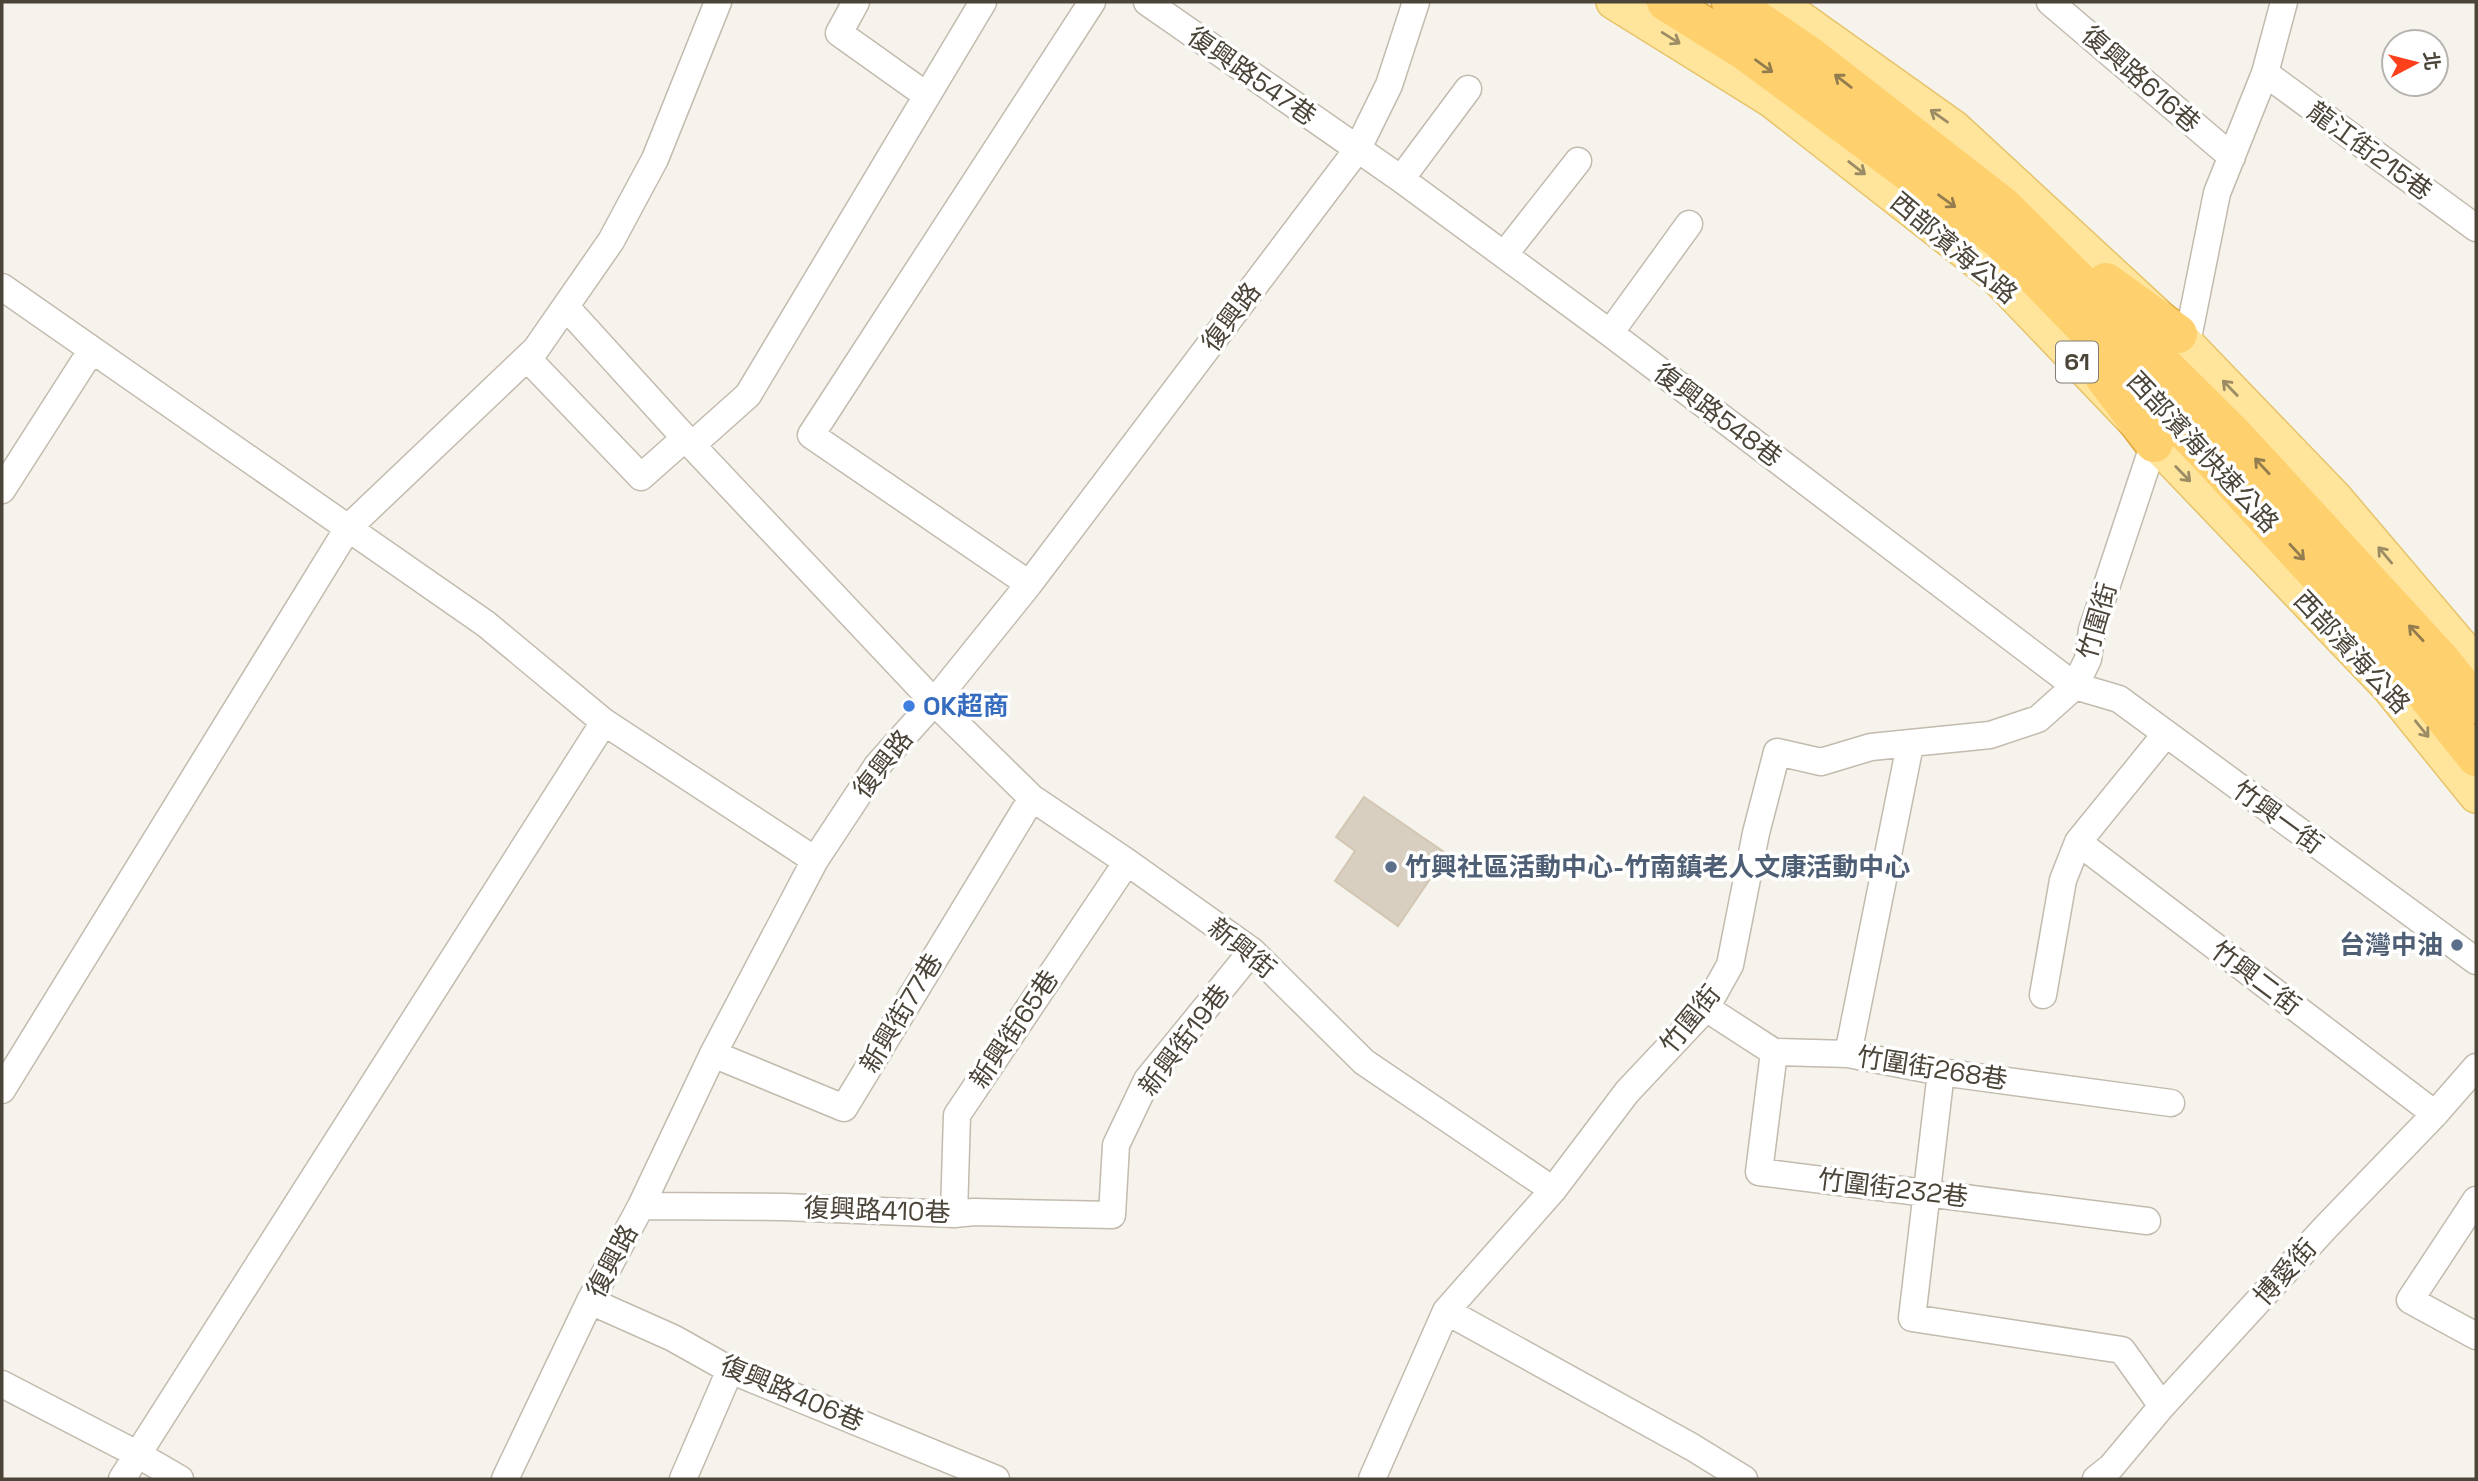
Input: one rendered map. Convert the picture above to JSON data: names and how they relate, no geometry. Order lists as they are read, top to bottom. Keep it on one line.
{"streets":{"highway":["61","西部濱海快速公路"],"main road":["西部濱海公路"],"street":["復興路547巷","復興路616巷","龍江街215巷","復興路","復興路548巷","竹圍街","竹興一街","新興街","竹興二街","新興街77巷","新興街65巷","新興街19巷","竹圍街268巷","竹圍街232巷","復興路410巷","博愛街","復興路406巷"]},"crossings":[["復興路547巷","復興路"],["復興路547巷","復興路548巷"],["西部濱海公路","竹圍街"],["復興路","復興路548巷"],["復興路","新興街"],["復興路","新興街77巷"],["復興路","復興路410巷"],["復興路","復興路406巷"],["復興路548巷","竹圍街"],["復興路548巷","竹興一街"],["竹圍街","竹興一街"],["竹圍街","新興街"],["新興街","新興街77巷"],["新興街","新興街65巷"],["新興街","新興街19巷"],["竹興二街","博愛街"],["新興街65巷","復興路410巷"],["新興街19巷","復興路410巷"],["竹圍街268巷","竹圍街232巷"]],"places":["OK超商","竹興社區活動中心-竹南鎮老人文康活動中心","台灣中油"],"north":"right"}
